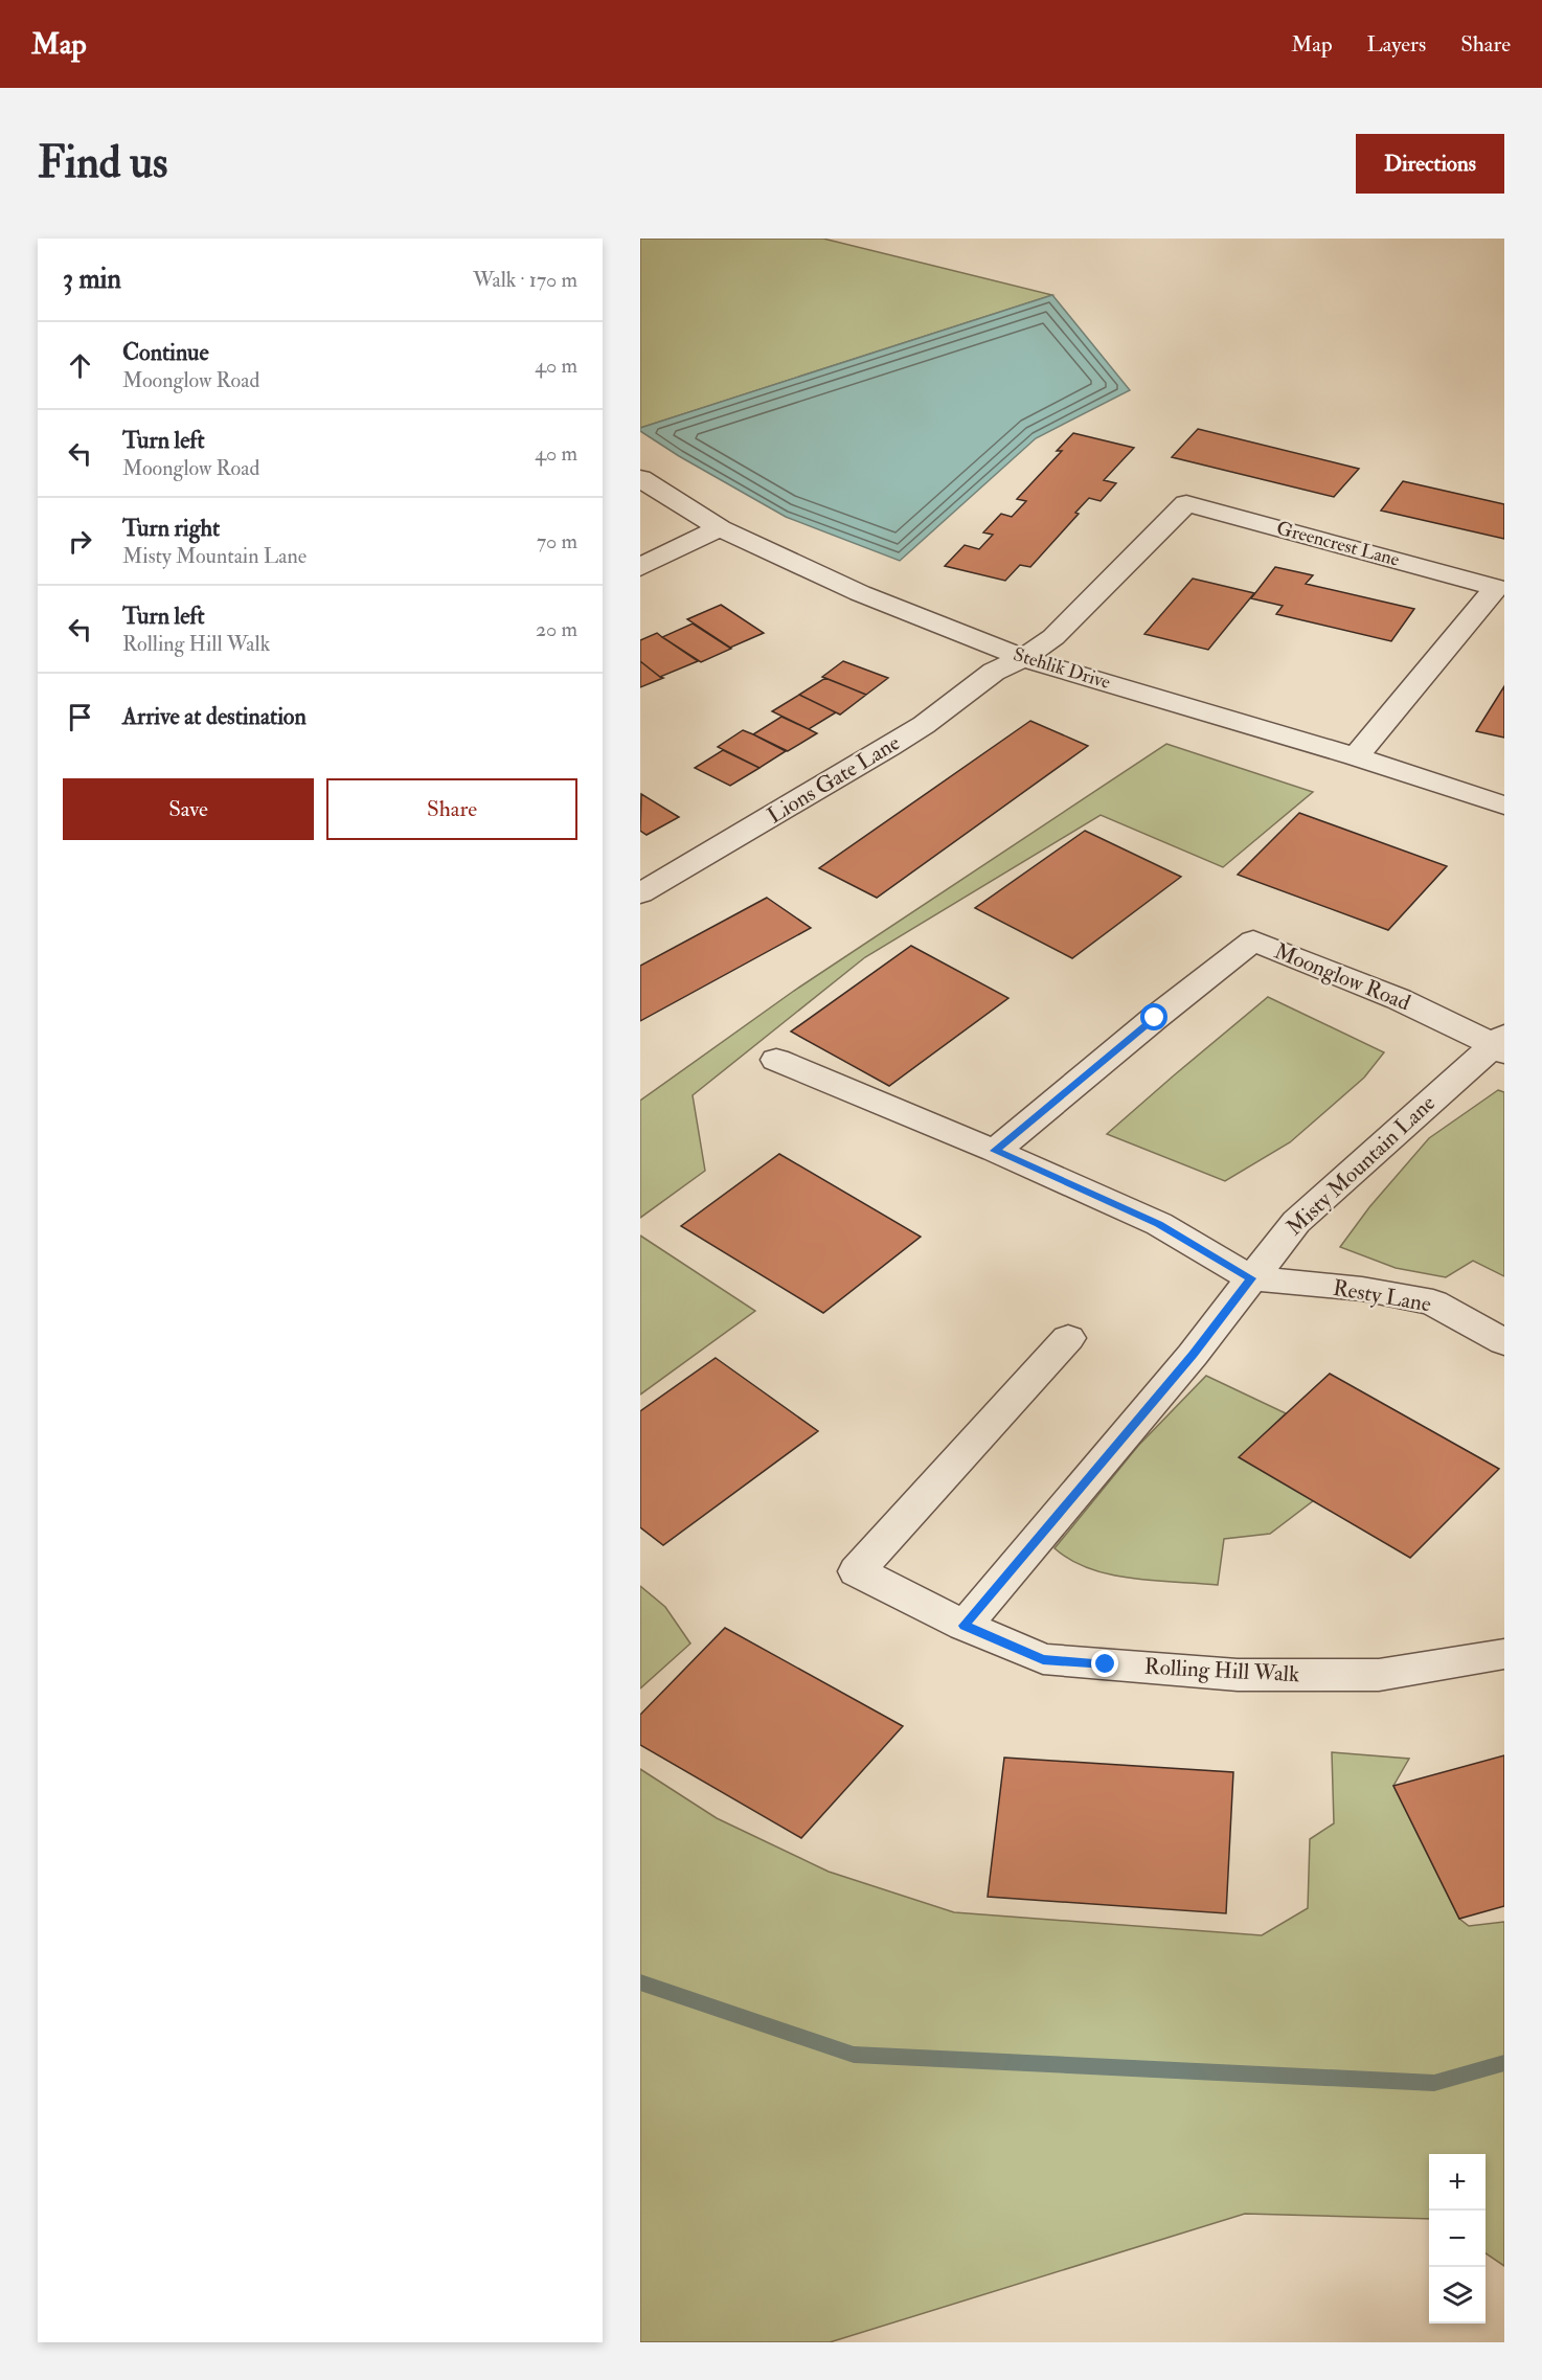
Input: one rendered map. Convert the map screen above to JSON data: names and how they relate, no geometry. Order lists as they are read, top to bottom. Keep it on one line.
{"streets":{"street":["Greencrest Lane","Stehlik Drive","Lions Gate Lane","Moonglow Road","Misty Mountain Lane","Resty Lane","Rolling Hill Walk"]},"crossings":[["Greencrest Lane","Stehlik Drive"],["Greencrest Lane","Lions Gate Lane"],["Stehlik Drive","Lions Gate Lane"],["Moonglow Road","Misty Mountain Lane"],["Misty Mountain Lane","Resty Lane"],["Misty Mountain Lane","Rolling Hill Walk"]],"page":{"header":"Map","nav":["Map","Layers","Share"],"buttons":["Directions",["Save","Share"]],"title":"Find us","heading":["3 min","Walk · 170 m"],"list":[["Continue","Moonglow Road","40 m"],["Turn left","Moonglow Road","40 m"],["Turn right","Misty Mountain Lane","70 m"],["Turn left","Rolling Hill Walk","20 m"],"Arrive at destination"],"map_buttons":["+","−"]}}
